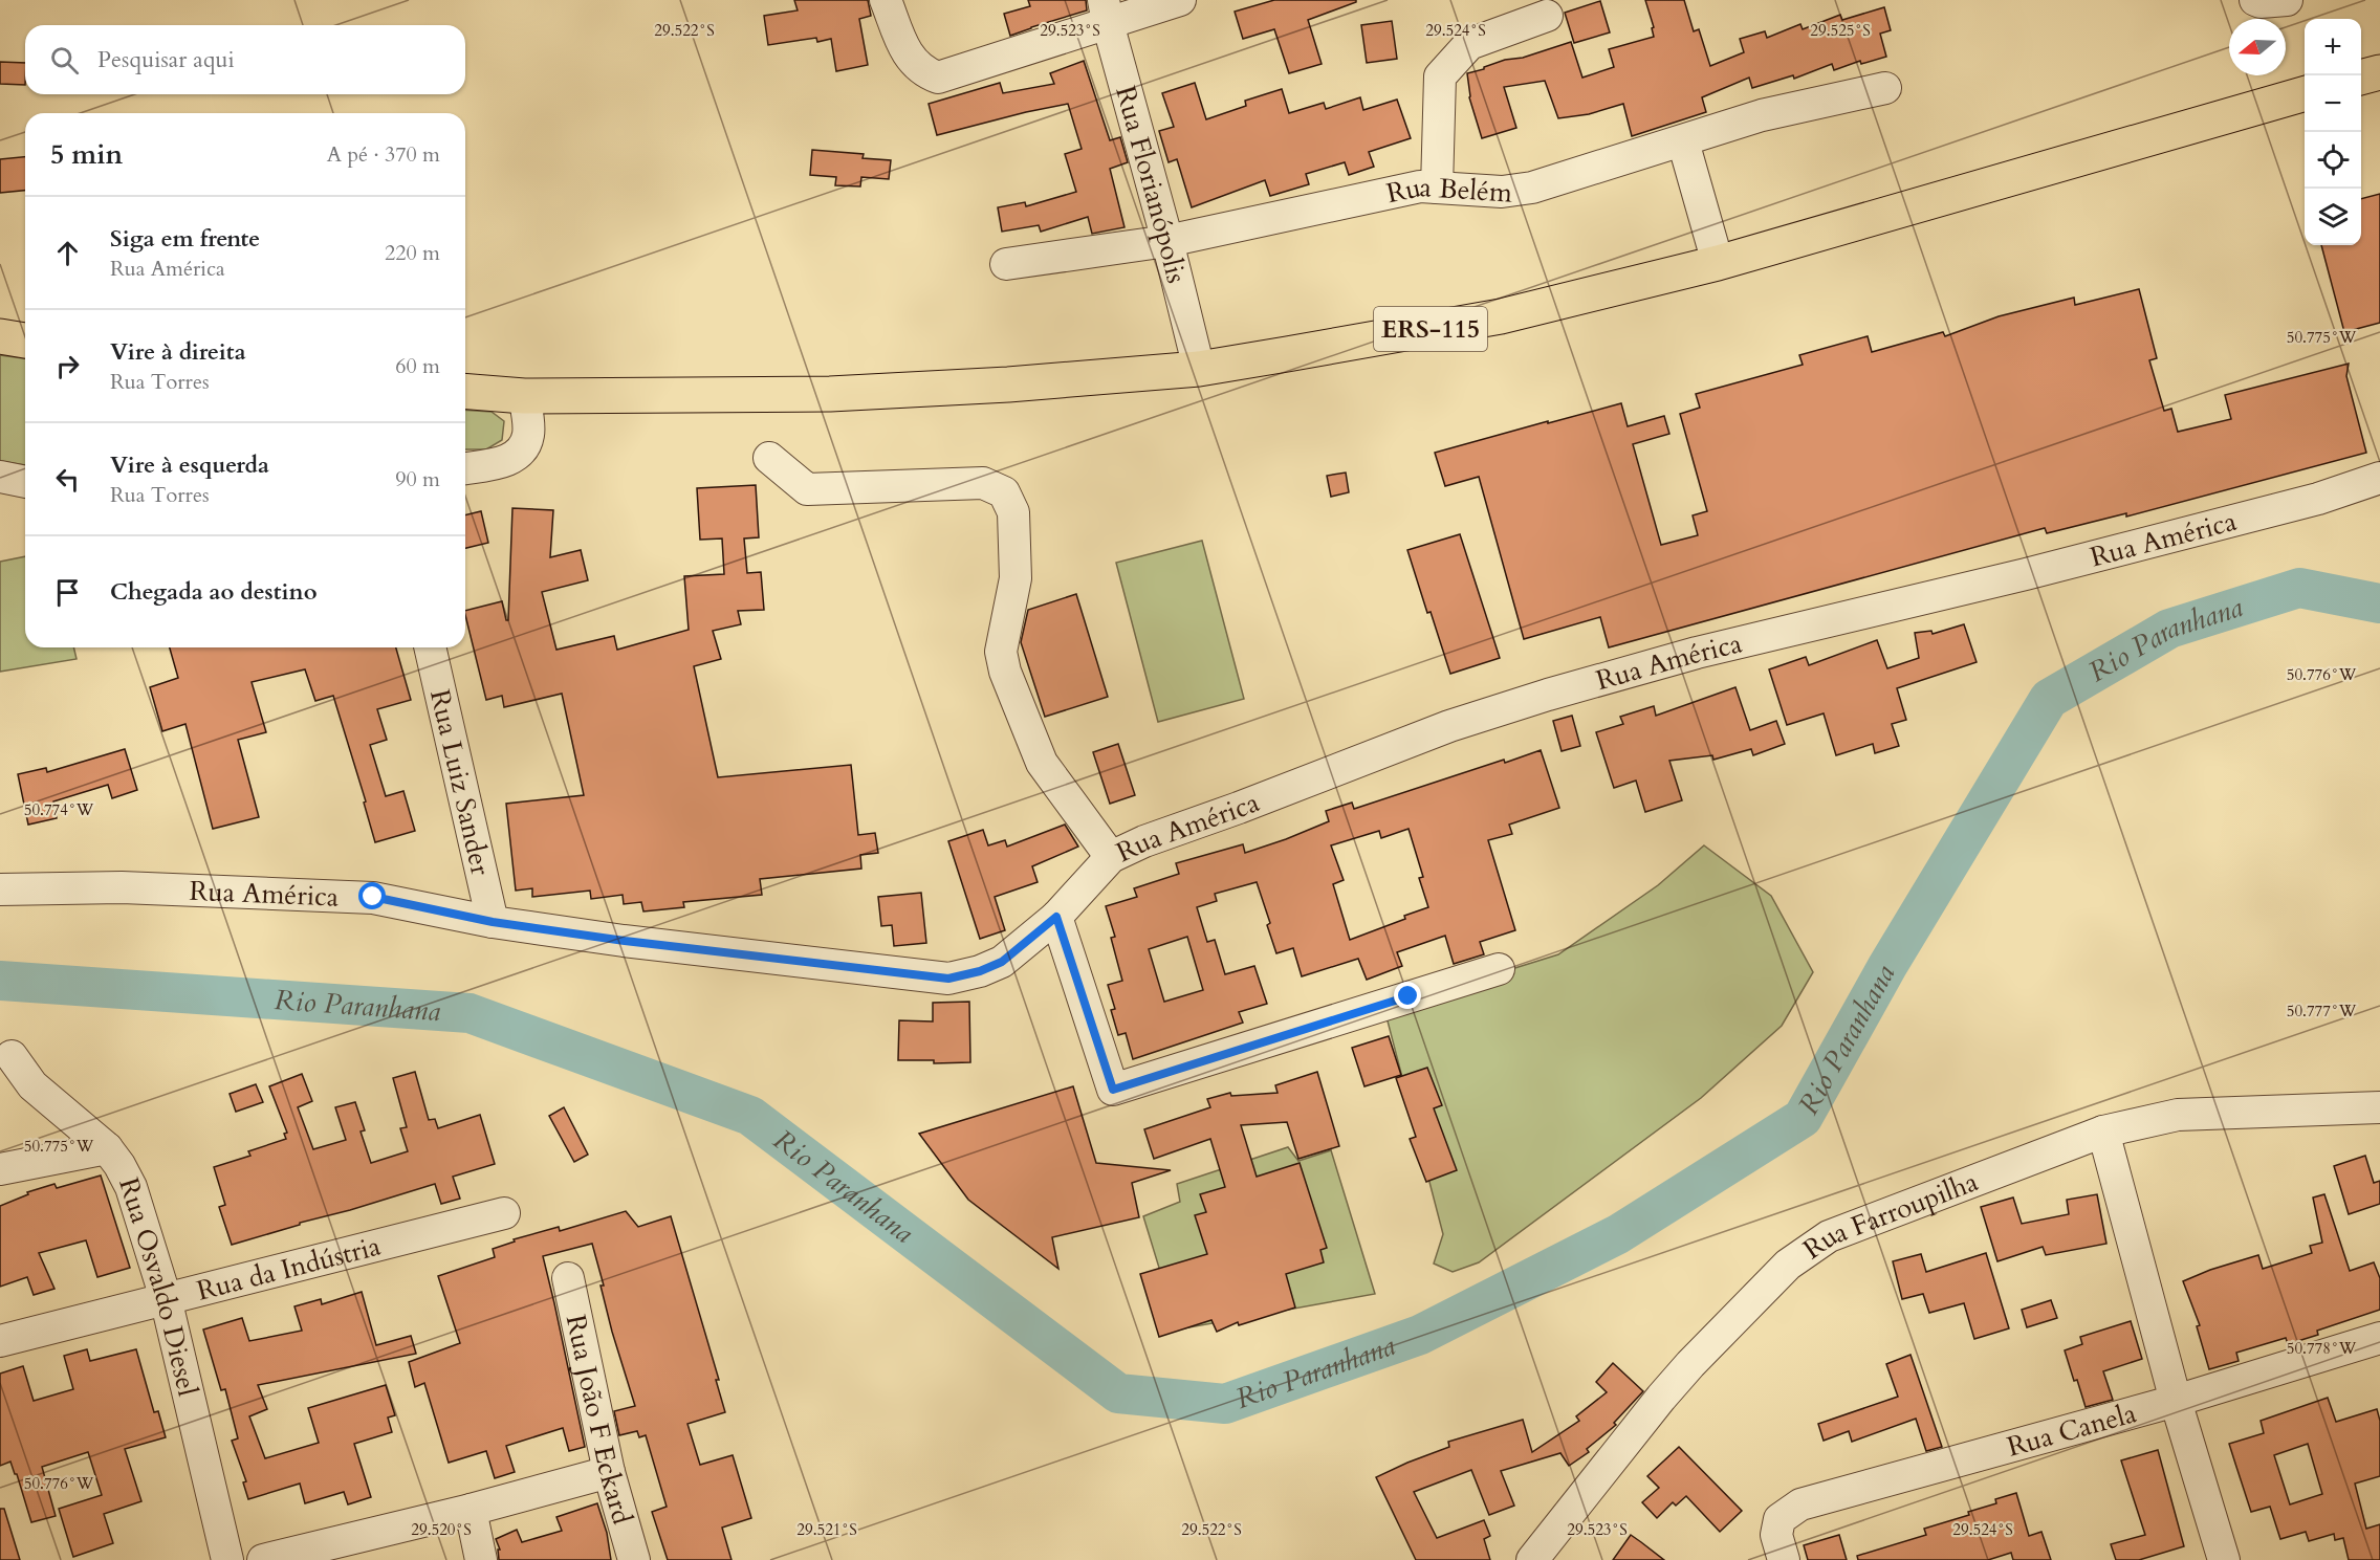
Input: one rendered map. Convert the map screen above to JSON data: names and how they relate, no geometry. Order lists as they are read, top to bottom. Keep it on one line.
{"streets":{"main road":["ERS-115"],"street":["Rua Florianópolis","Rua Belém","Rua América","Rua Luiz Sander","Rua Farroupilha","Rua da Indústria","Rua Osvaldo Diesel","Rua João F Eckard","Rua Canela"]},"crossings":[["Rua Florianópolis","Rua Belém"],["Rua Florianópolis","ERS-115"],["Rua América","Rua Luiz Sander"],["Rua da Indústria","Rua Osvaldo Diesel"]],"water":["Rio Paranhana"],"north":"left","page":{"map_buttons":["+","−"],"search":"Pesquisar aqui","heading":["5 min","A pé · 370 m"],"list":[["Siga em frente","Rua América","220 m"],["Vire à direita","Rua Torres","60 m"],["Vire à esquerda","Rua Torres","90 m"],"Chegada ao destino"]},"coordinates":["29.522°S","29.523°S","29.524°S","29.525°S","50.775°W","50.776°W","50.774°W","50.777°W","50.778°W","29.520°S","29.521°S"]}
